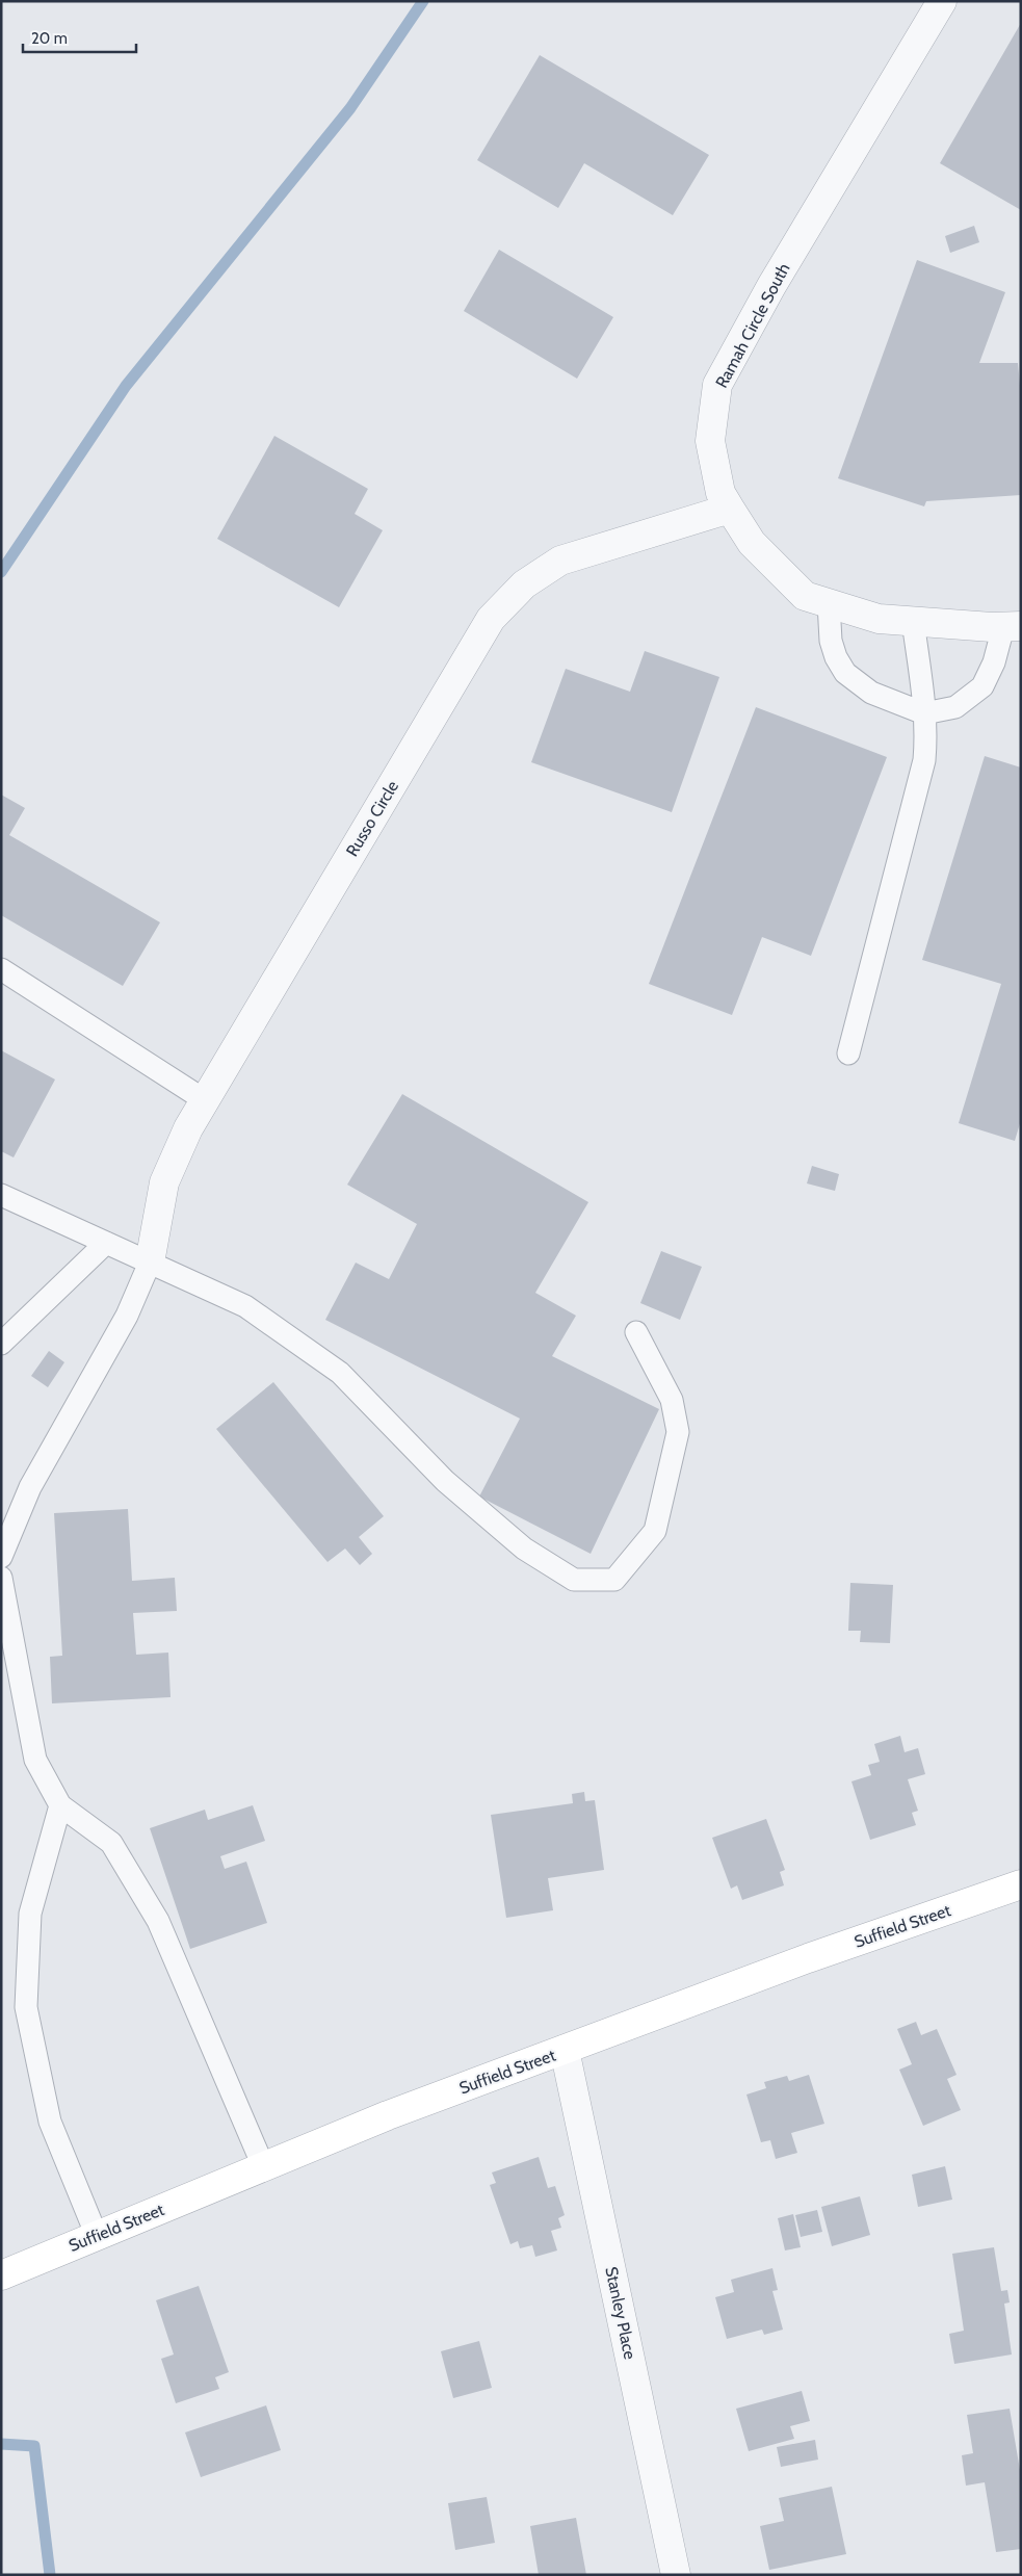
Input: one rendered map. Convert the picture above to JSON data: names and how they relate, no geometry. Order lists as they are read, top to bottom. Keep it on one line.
{"streets":{"main road":["Suffield Street"],"street":["Ramah Circle South","Russo Circle","Stanley Place"]},"crossings":[["Ramah Circle South","Russo Circle"],["Suffield Street","Stanley Place"]],"scale_bar":"20 m"}
